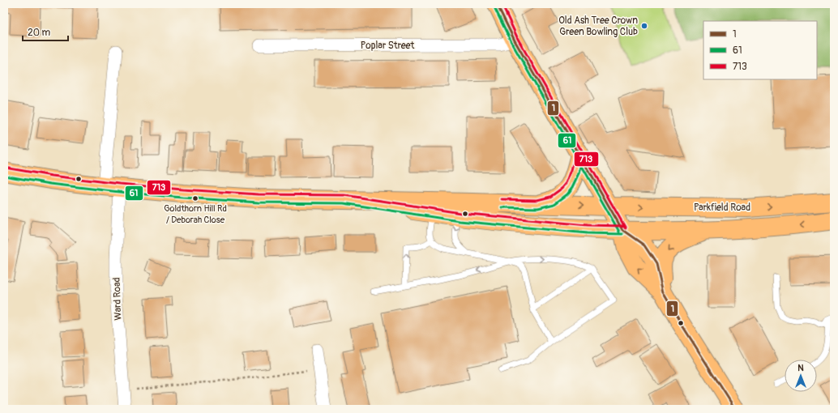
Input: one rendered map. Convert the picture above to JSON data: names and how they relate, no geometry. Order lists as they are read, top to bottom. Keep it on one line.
{"streets":{"main road":["Parkfield Road"],"street":["Poplar Street","Ward Road"]},"places":["Old Ash Tree Crown Green Bowling Club","Goldthorn Hill Rd / Deborah Close"],"lines":["transit line 1","transit line 713","transit line 61"],"legend":["1","61","713"],"scale_bar":"20 m","north":"top"}
